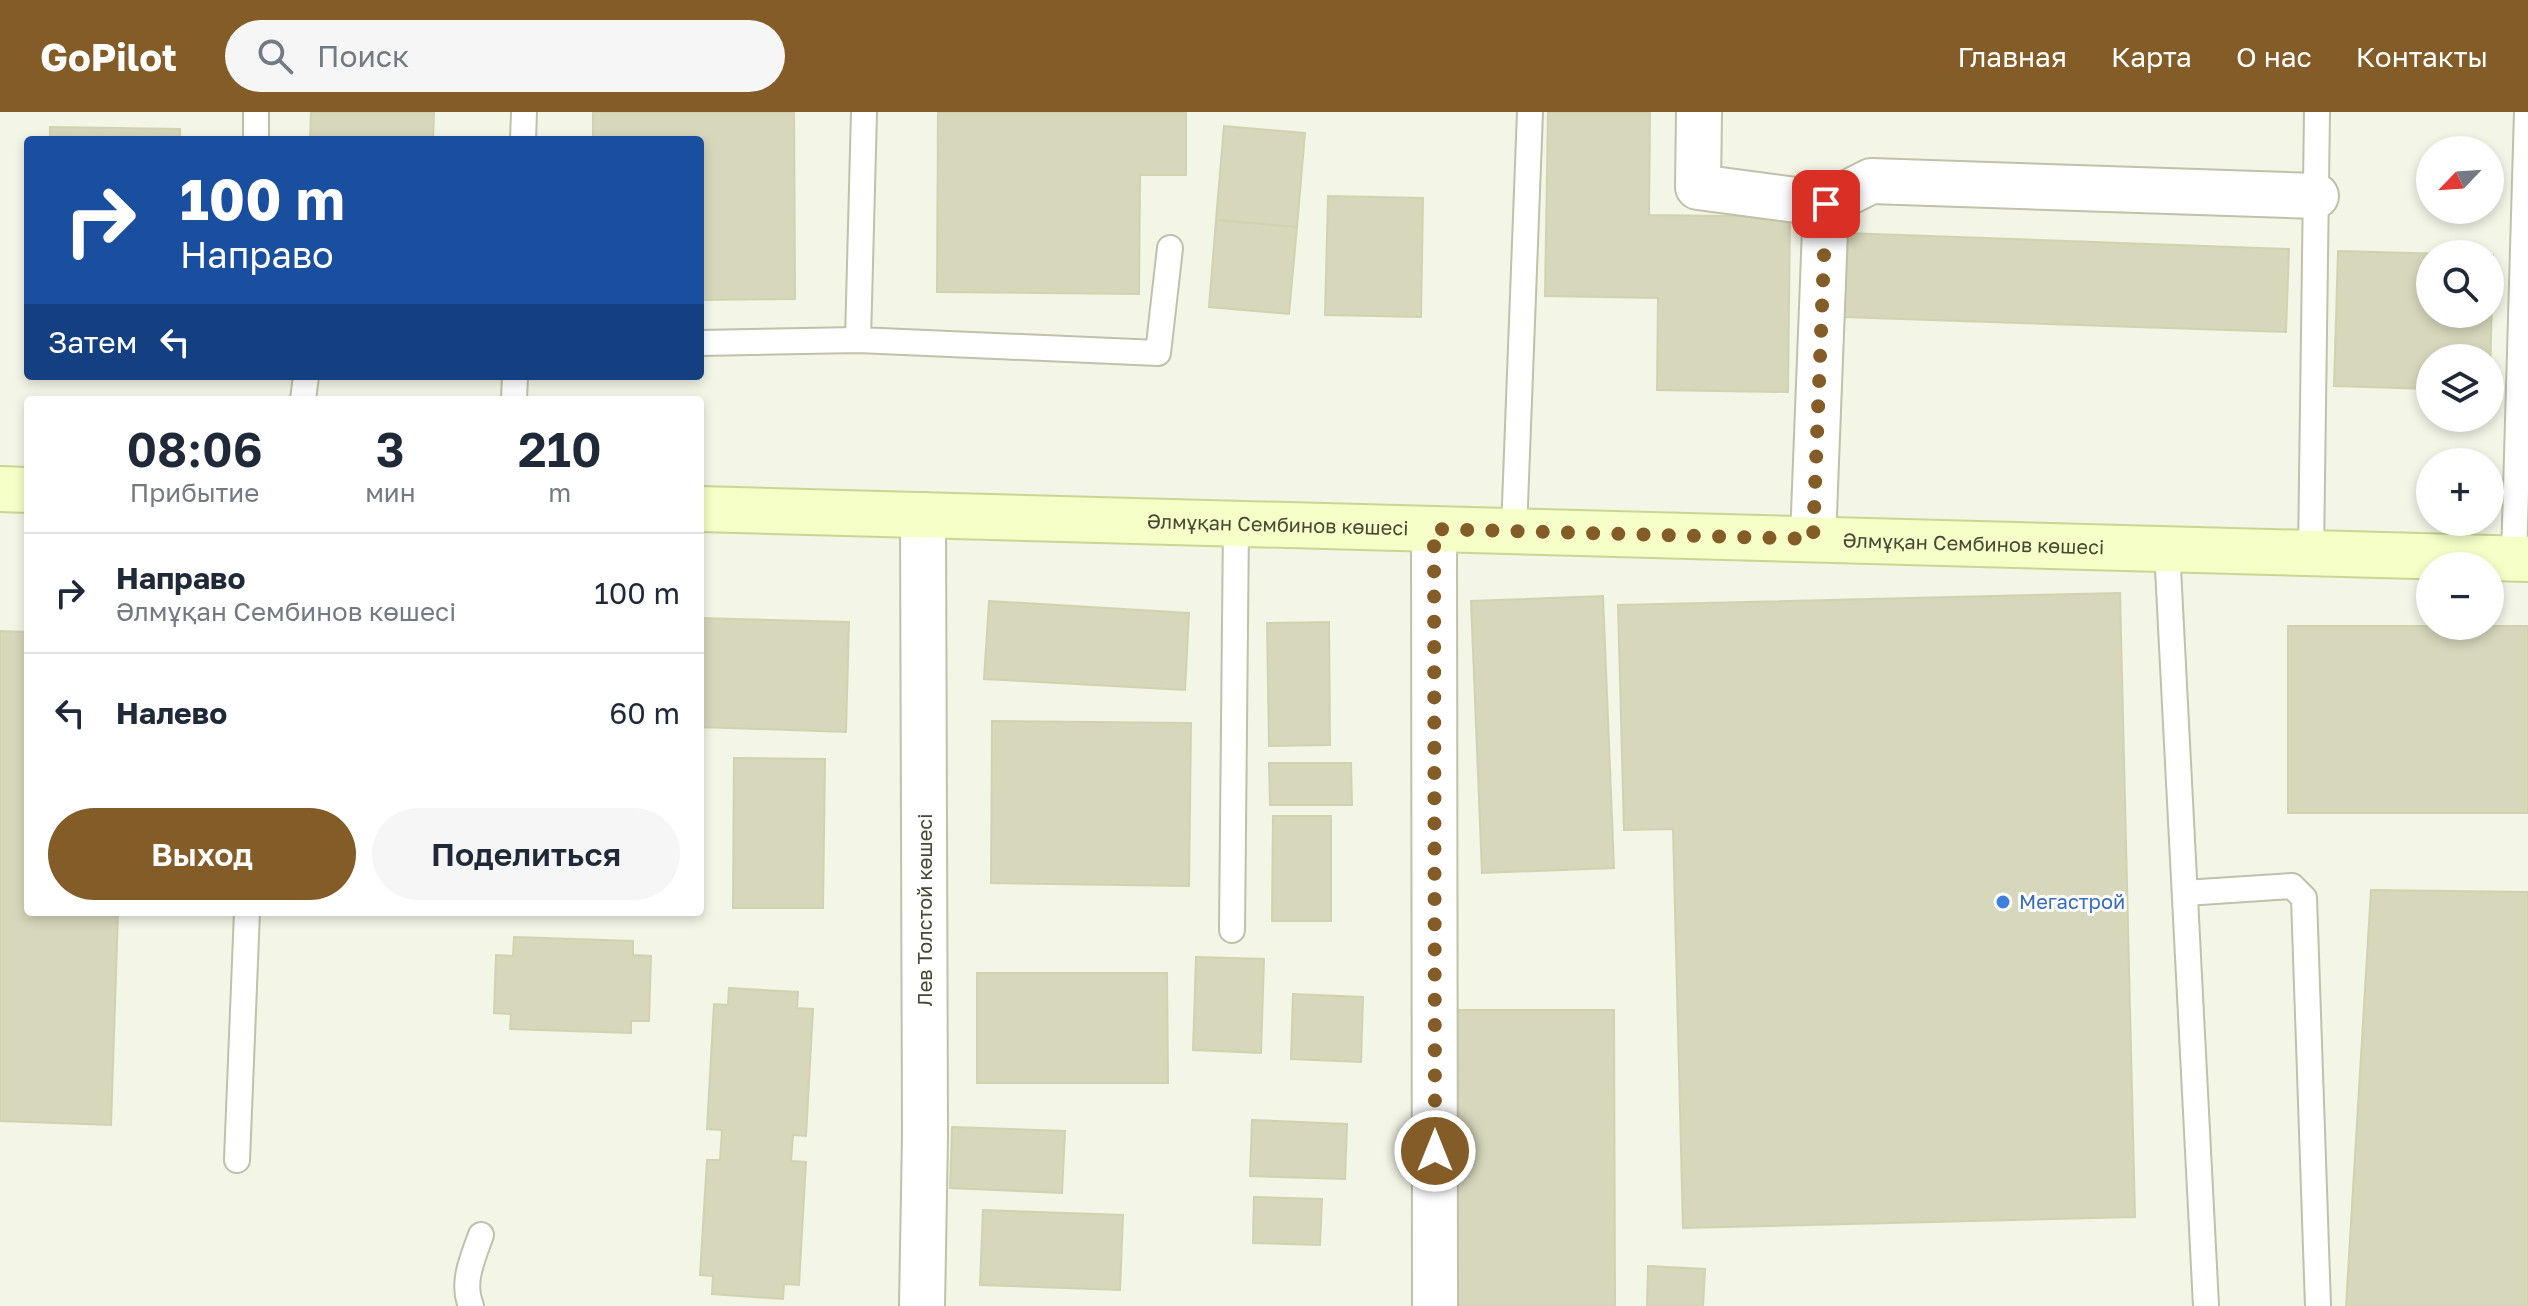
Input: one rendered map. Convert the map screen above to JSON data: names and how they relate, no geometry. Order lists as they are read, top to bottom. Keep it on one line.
{"streets":{"street":["Әлмұқан Сембинов көшесі","Лев Толстой көшесі"]},"crossings":[["Әлмұқан Сембинов көшесі","Лев Толстой көшесі"]],"places":["Мегастрой"],"north":"bottom left","page":{"header":"GoPilot","search":"Поиск","nav":["Главная","Карта","О нас","Контакты"],"map_buttons":["+","−"],"turn":["100 m","Направо"],"then":"Затем","eta":["08:06","Прибытие","3","мин","210","m"],"list":[{"name":"Направо","note":"Әлмұқан Сембинов көшесі","value":"100 m"},{"name":"Налево","value":"60 m"}],"buttons":["Выход","Поделиться"]}}
